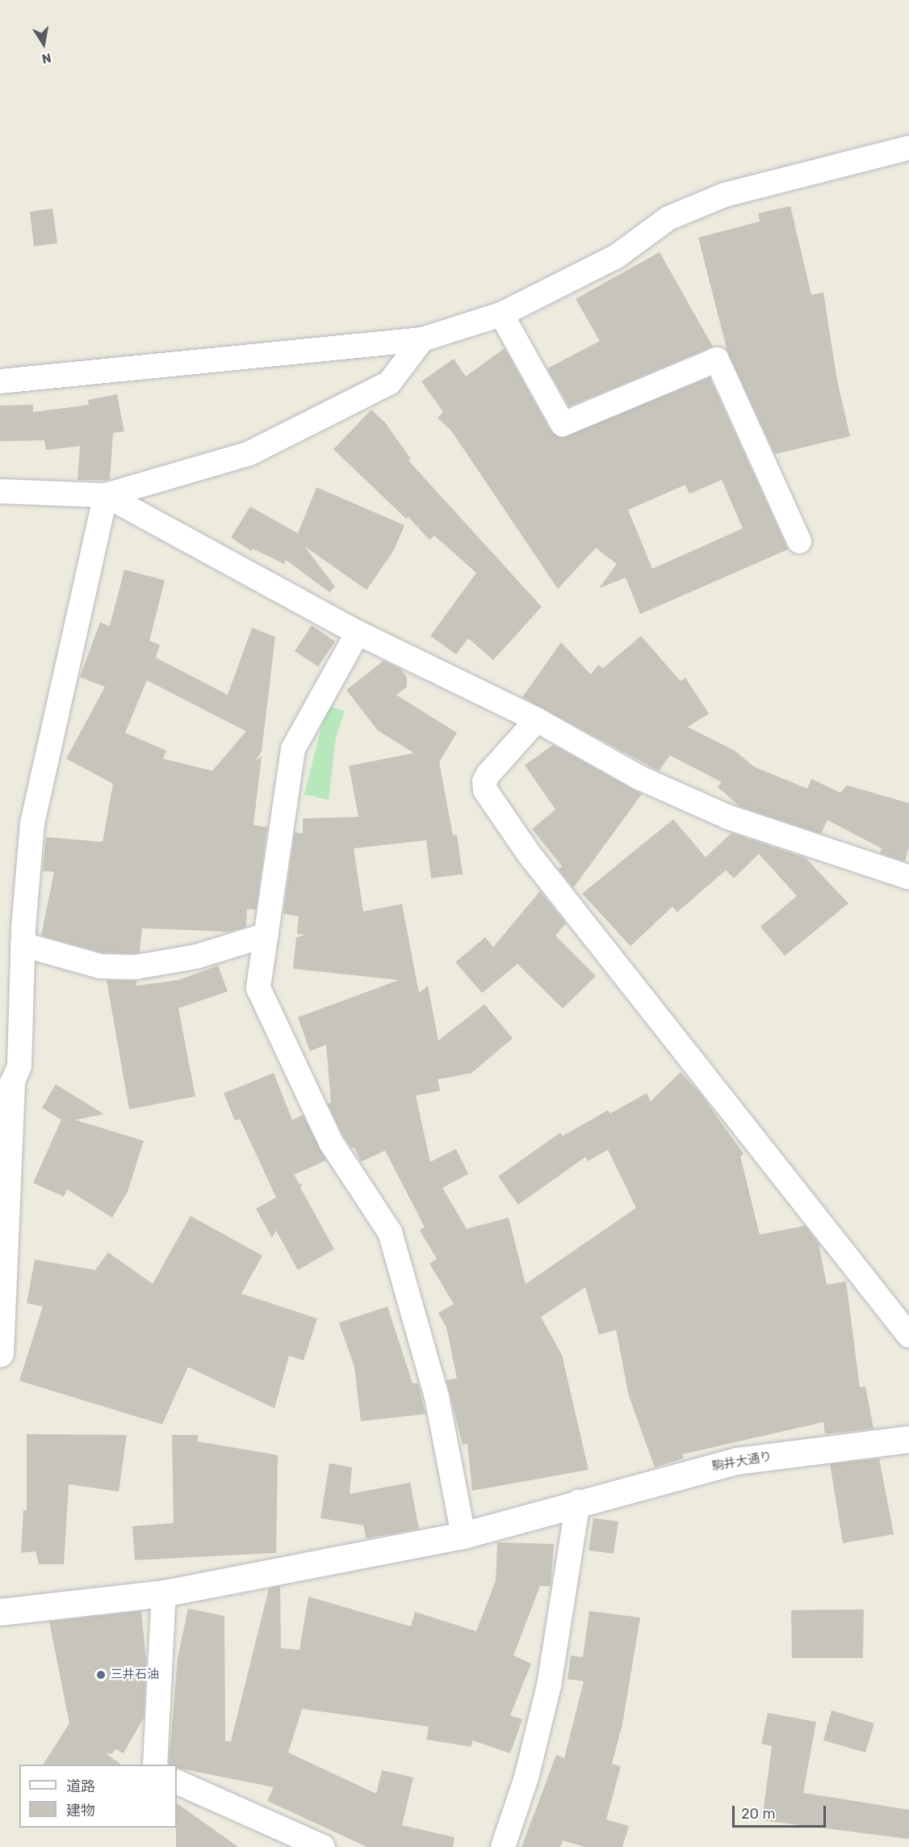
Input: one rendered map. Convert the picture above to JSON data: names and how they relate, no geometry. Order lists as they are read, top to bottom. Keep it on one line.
{"streets":{"street":["駒井大通り"]},"places":["三井石油"],"legend":["道路","建物"],"scale_bar":"20 m","north":"bottom"}
